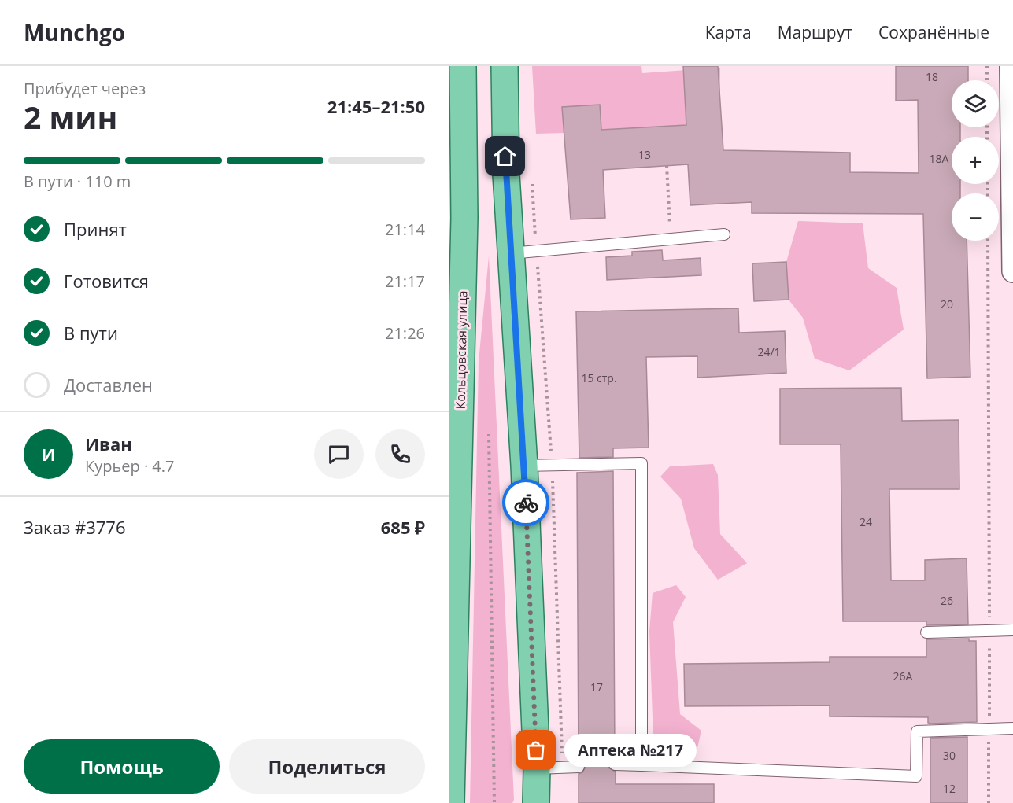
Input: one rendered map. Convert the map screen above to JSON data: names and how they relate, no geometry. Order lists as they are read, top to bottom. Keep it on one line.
{"streets":{"main road":["Кольцовская улица"]},"places":["Аптека №217"],"house_numbers":["18","13","18А","20","24/1","15 стр.","24","26","26А","17","30","12"],"page":{"header":"Munchgo","nav":["Карта","Маршрут","Сохранённые"],"heading":["2 мин","Прибудет через","21:45–21:50"],"panel":["Иван","Курьер · 4.7","Заказ #3776","685 ₽"],"map_buttons":["+","−"],"bar":"В пути · 110 m","list":[["Принят","21:14"],["Готовится","21:17"],["В пути","21:26"],"Доставлен"],"round":"И","buttons":["Помощь","Поделиться"],"bubble":"Аптека №217"}}
